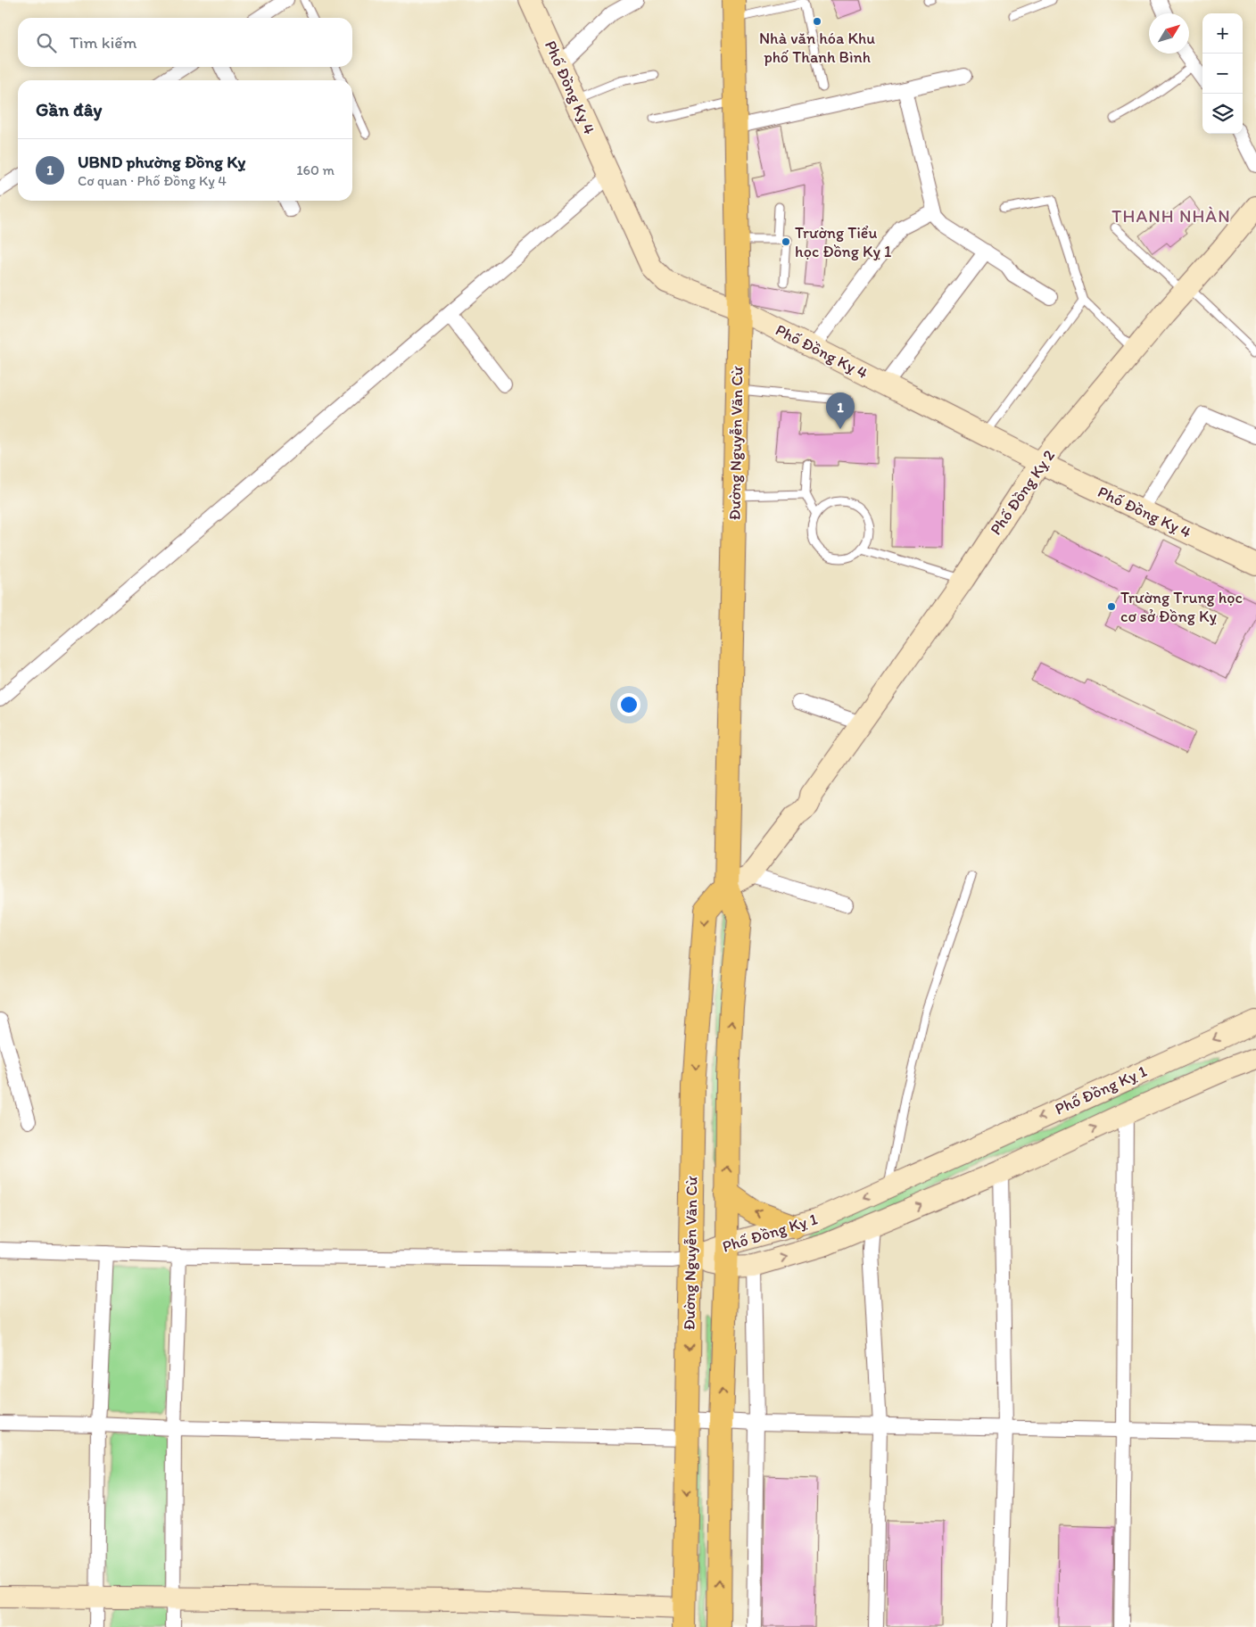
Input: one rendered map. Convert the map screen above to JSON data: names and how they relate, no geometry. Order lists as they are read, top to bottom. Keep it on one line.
{"streets":{"main road":["Đường Nguyễn Văn Cừ"],"street":["Phố Đồng Kỵ 4","Phố Đồng Kỵ 2","Phố Đồng Kỵ 1"]},"crossings":[["Phố Đồng Kỵ 4","Đường Nguyễn Văn Cừ"],["Phố Đồng Kỵ 4","Phố Đồng Kỵ 2"],["Đường Nguyễn Văn Cừ","Phố Đồng Kỵ 2"],["Đường Nguyễn Văn Cừ","Phố Đồng Kỵ 1"]],"districts":["THANH NHÀN"],"places":["Nhà văn hóa Khu phố Thanh Bình","Trường Tiểu học Đồng Kỵ 1","Trường Trung học cơ sở Đồng Kỵ"],"north":"top right","page":{"map_buttons":["+","−"],"search":"Tìm kiếm","heading":"Gần đây","list":[{"mark":"1","name":"UBND phường Đồng Kỵ","note":"Cơ quan · Phố Đồng Kỵ 4","value":"160 m"}],"pins":"1"}}
